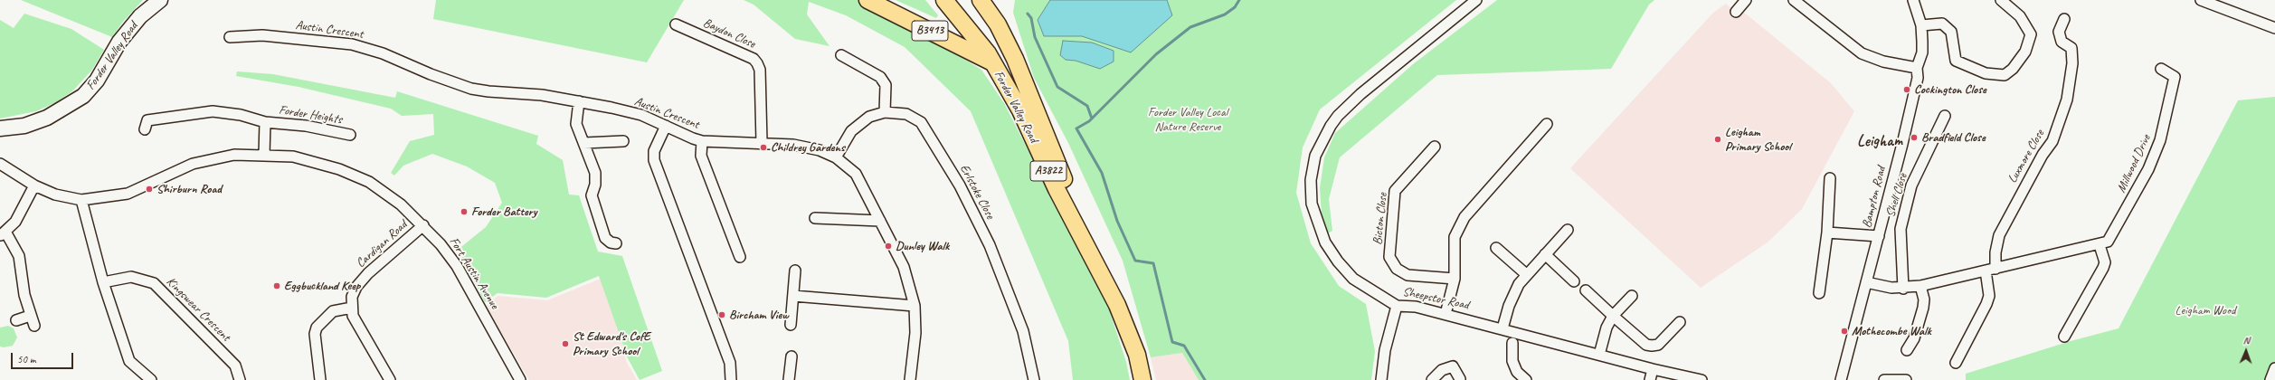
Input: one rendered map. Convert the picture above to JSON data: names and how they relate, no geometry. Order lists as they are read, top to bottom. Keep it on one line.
{"streets":{"main road":["B3413","Forder Valley Road","A3822"],"street":["Austin Crescent","Baydon Close","Forder Heights","Luxmore Close","Millwood Drive","Erlstoke Close","Shell Close","Bampton Road","Bicton Close","Cardigan Road","Fort Austin Avenue","Sheepstor Road","Kingswear Crescent"]},"crossings":[["Austin Crescent","Baydon Close"],["Austin Crescent","Erlstoke Close"],["B3413","Forder Valley Road"],["Forder Heights","Fort Austin Avenue"],["Luxmore Close","Millwood Drive"],["Millwood Drive","Shell Close"],["Millwood Drive","Bampton Road"],["Cardigan Road","Fort Austin Avenue"]],"districts":["Leigham"],"parks":["Forder Valley Local Nature Reserve","Leigham Wood"],"places":["Cockington Close","Bradfield Close","Leigham Primary School","Childrey Gardens","Shirburn Road","Forder Battery","Dunley Walk","Eggbuckland Keep","Bircham View","Mothecombe Walk","St Edward's CofE Primary School"],"scale_bar":"50 m","north":"top"}
